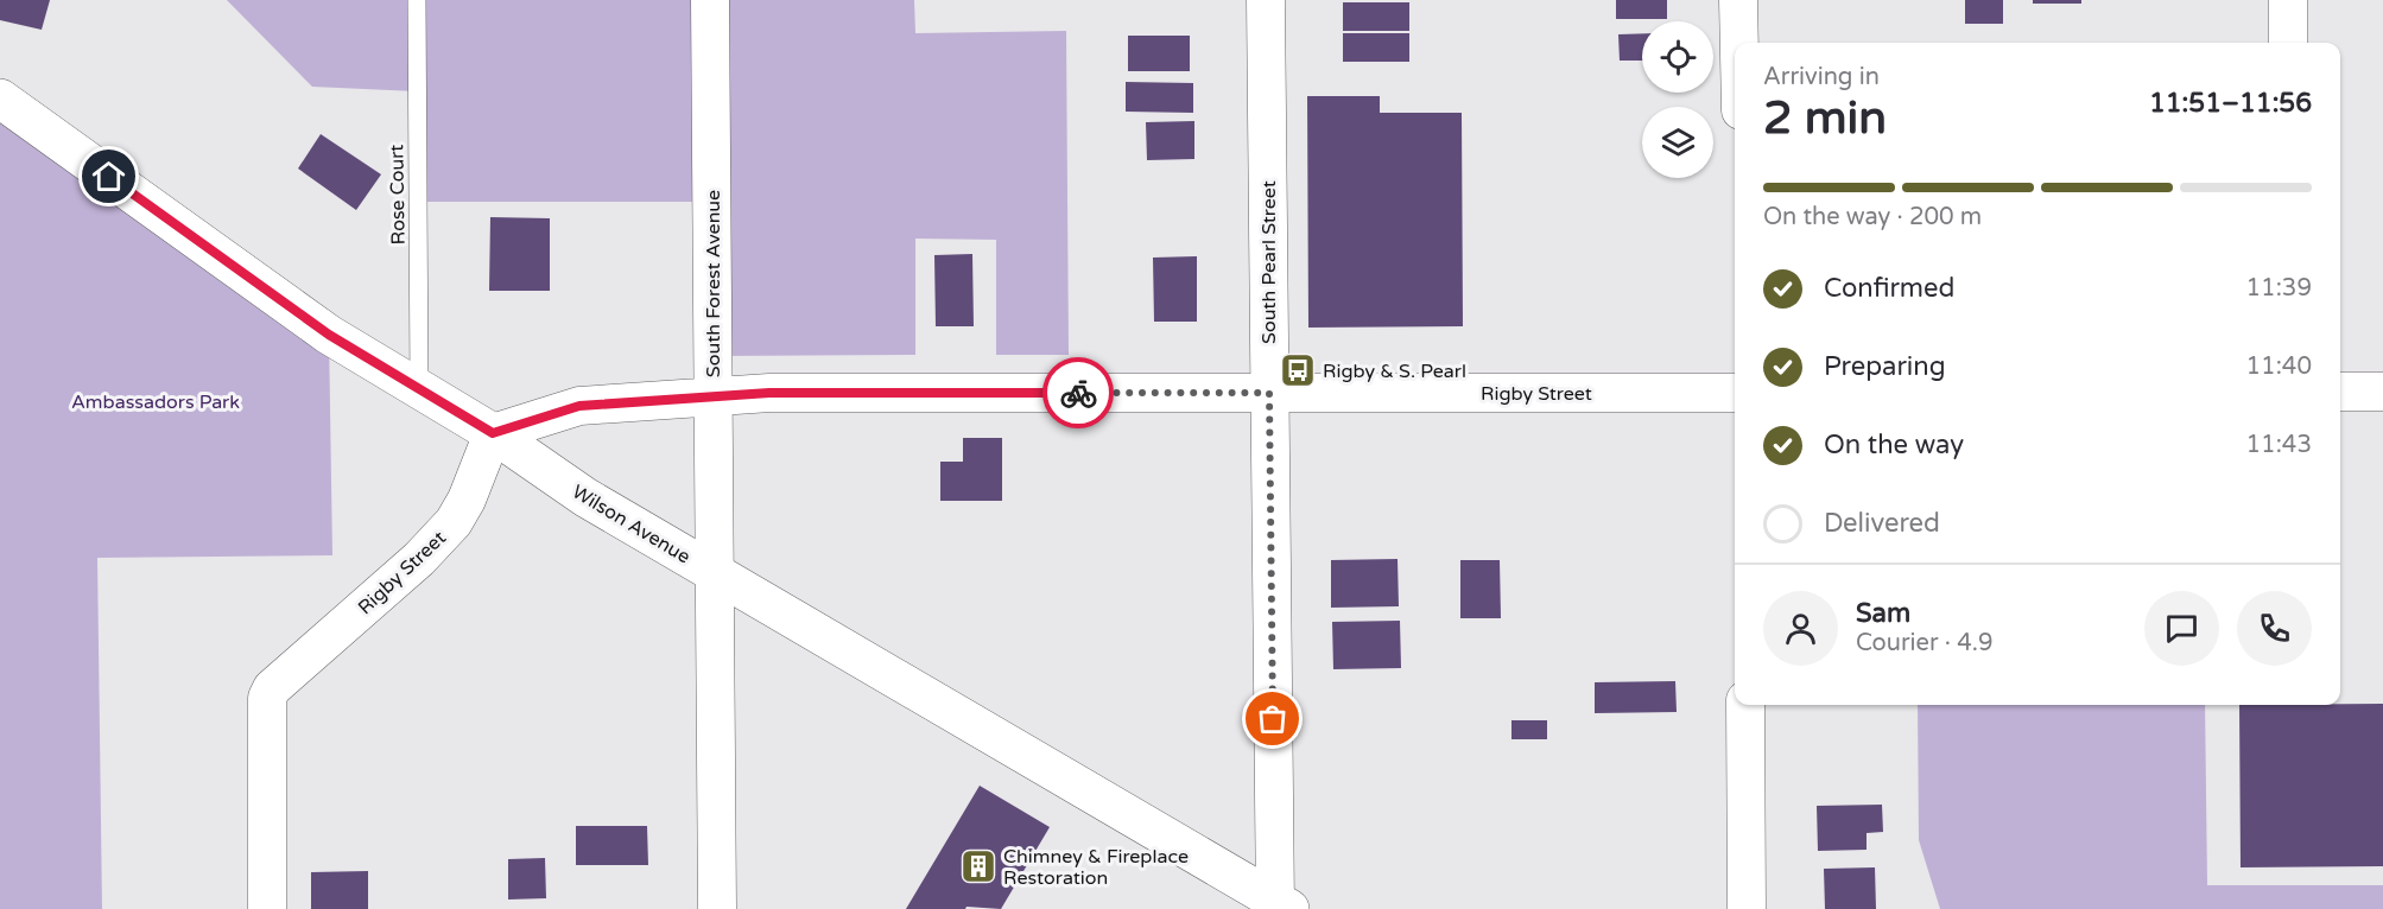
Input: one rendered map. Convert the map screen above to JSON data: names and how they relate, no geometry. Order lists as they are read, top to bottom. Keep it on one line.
{"streets":{"main road":["Wilson Avenue"],"street":["South Pearl Street","South Forest Avenue","Rigby Street"],"lane":["Rose Court"]},"crossings":[["Rose Court","Wilson Avenue"],["South Pearl Street","Rigby Street"],["South Pearl Street","Wilson Avenue"],["South Forest Avenue","Rigby Street"],["South Forest Avenue","Wilson Avenue"],["Rigby Street","Wilson Avenue"]],"parks":["Ambassadors Park"],"places":{"bus stop":["Rigby & S. Pearl"],"building":["Chimney & Fireplace Restoration"]},"page":{"heading":["2 min","Arriving in","11:51–11:56"],"panel":["Sam","Courier · 4.9"],"bar":"On the way · 200 m","list":[["Confirmed","11:39"],["Preparing","11:40"],["On the way","11:43"],"Delivered"]}}
